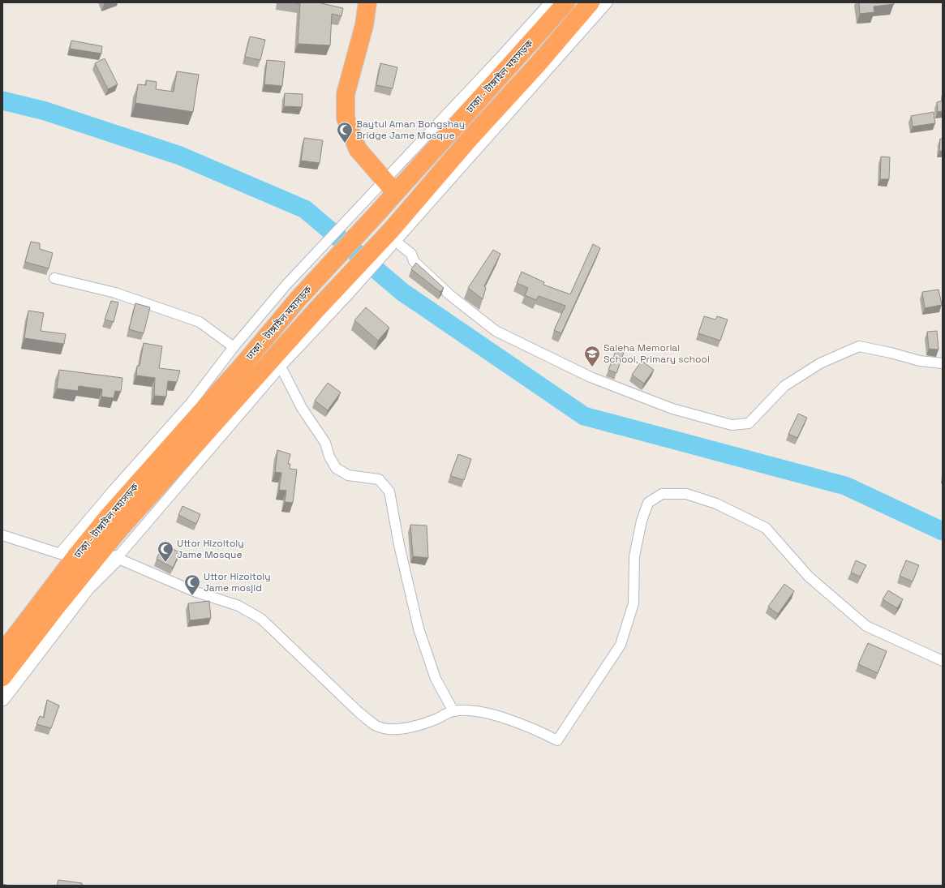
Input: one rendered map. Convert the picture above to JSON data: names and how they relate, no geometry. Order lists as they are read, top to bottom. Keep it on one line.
{"streets":{"highway":["ঢাকা - টাঙ্গাইল মহাসড়ক"]},"places":{"mosque":["Baytul Aman Bongshay Bridge Jame Mosque","Uttor Hizoltoly Jame Mosque","Uttor Hizoltoly Jame mosjid"],"school or university":["Saleha Memorial School, Primary school"]}}
